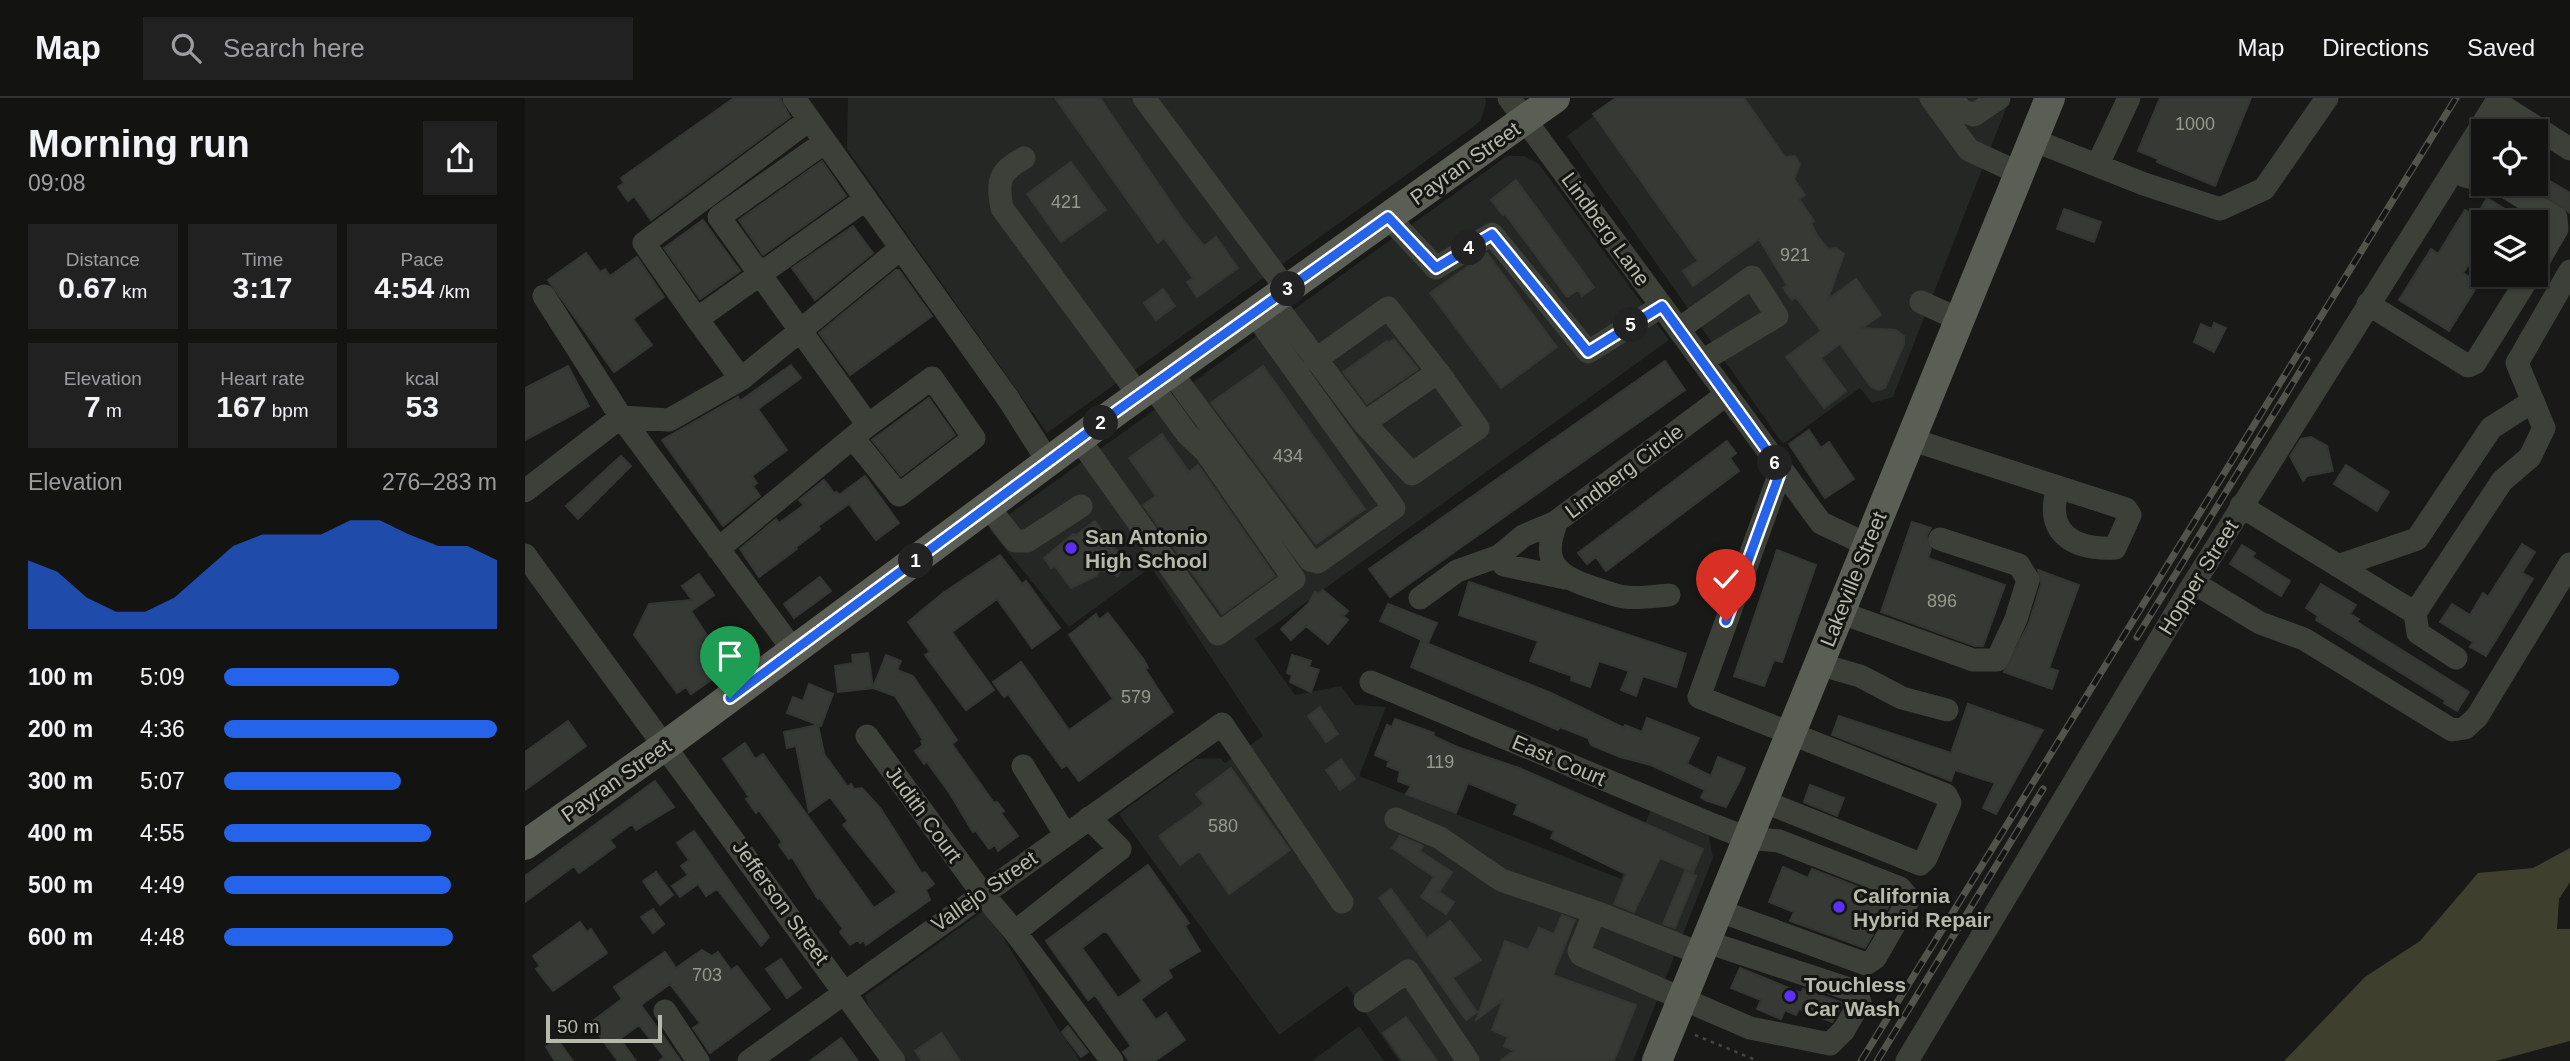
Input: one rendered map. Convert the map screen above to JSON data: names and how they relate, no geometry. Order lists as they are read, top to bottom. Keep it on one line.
{"streets":{"main road":["Payran Street","Lakeville Street"],"street":["Lindberg Lane","Lindberg Circle","Hopper Street","East Court","Judith Court","Vallejo Street","Jefferson Street"]},"crossings":[["Payran Street","Lindberg Lane"],["Payran Street","Jefferson Street"],["Lindberg Lane","Lindberg Circle"],["Lindberg Lane","Lakeville Street"],["Lakeville Street","East Court"],["Judith Court","Vallejo Street"],["Vallejo Street","Jefferson Street"]],"places":["San Antonio High School","California Hybrid Repair","Touchless Car Wash"],"house_numbers":["1000","421","921","434","896","579","119","580","703"],"scale_bar":"50 m","page":{"header":"Map","search":"Search here","nav":["Map","Directions","Saved"],"heading":["Morning run","09:08"],"stats":[["Distance","0.67 km"],["Time","3:17"],["Pace","4:54 /km"],["Elevation","7 m"],["Heart rate","167 bpm"],["kcal","53"]],"pins":["4","3","5","2","6","1"],"chart":["Elevation","276–283 m"],"list":[{"name":"100 m","note":"5:09"},{"name":"200 m","note":"4:36"},{"name":"300 m","note":"5:07"},{"name":"400 m","note":"4:55"},{"name":"500 m","note":"4:49"},{"name":"600 m","note":"4:48"}],"scale":"50 m"}}
